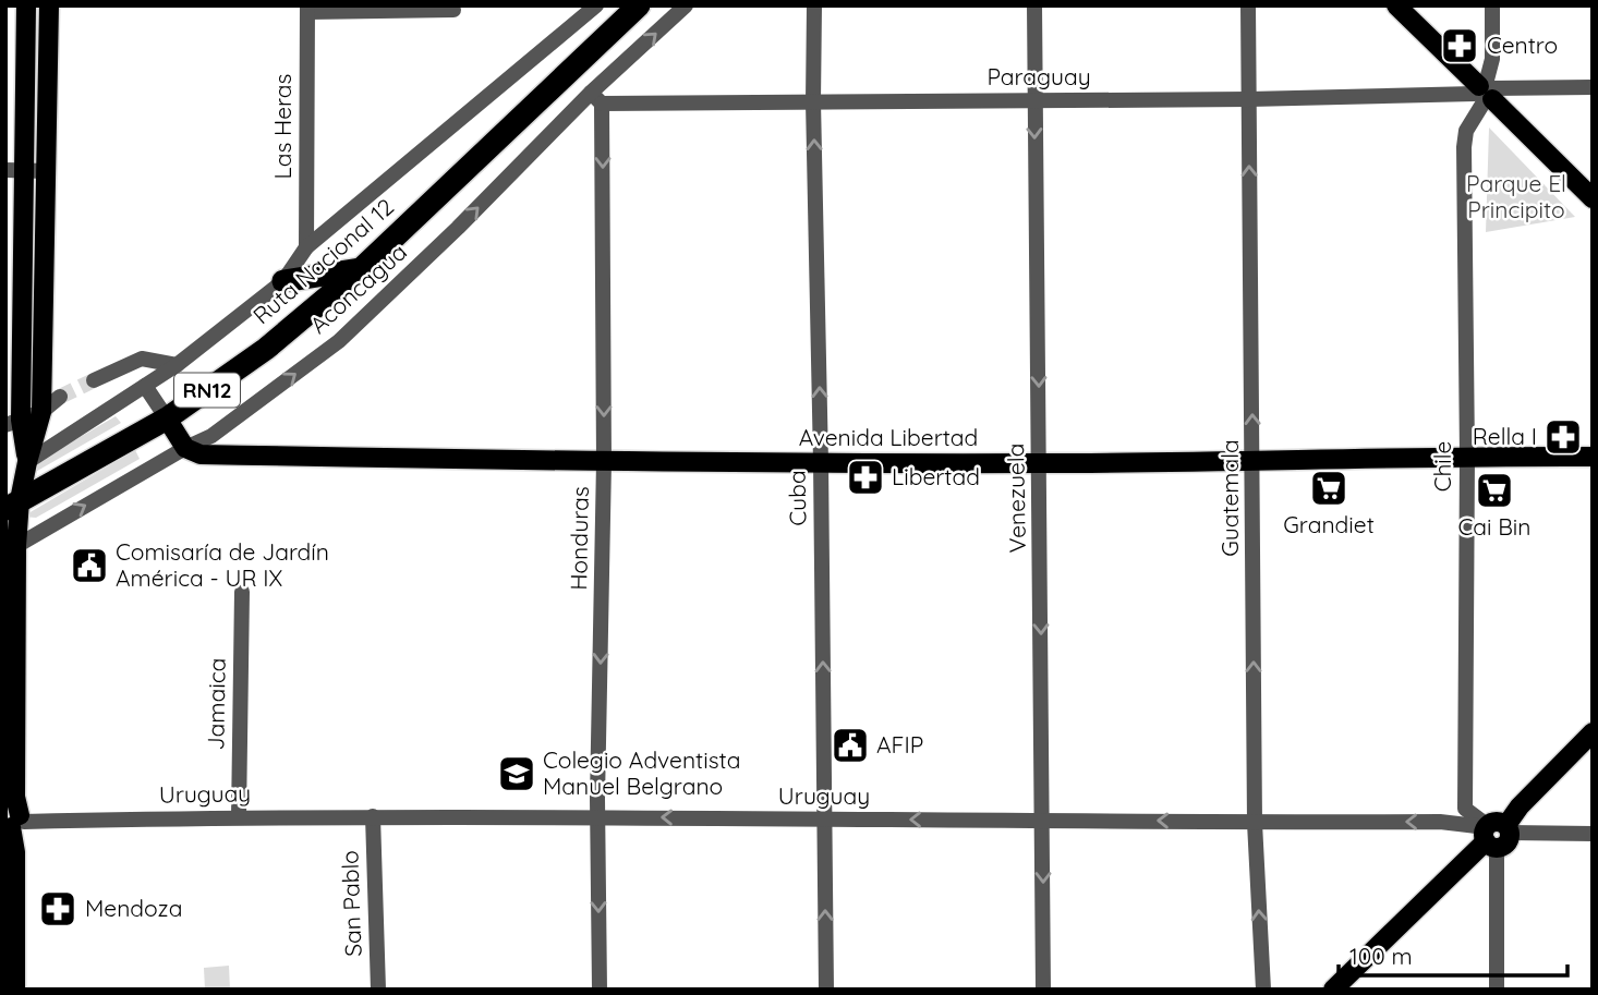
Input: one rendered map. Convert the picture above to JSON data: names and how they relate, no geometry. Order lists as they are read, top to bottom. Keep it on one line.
{"streets":{"highway":["Ruta Nacional 12","RN12"],"main road":["Avenida Libertad"],"street":["Paraguay","Las Heras","Aconcagua","Chile","Cuba","Venezuela","Guatemala","Honduras","Jamaica","Uruguay","San Pablo"]},"crossings":[["Paraguay","Aconcagua"],["Paraguay","Chile"],["Paraguay","Cuba"],["Paraguay","Venezuela"],["Paraguay","Guatemala"],["Paraguay","Honduras"],["Aconcagua","Avenida Libertad"],["Aconcagua","Honduras"],["Avenida Libertad","Chile"],["Avenida Libertad","Cuba"],["Avenida Libertad","Venezuela"],["Avenida Libertad","Guatemala"],["Avenida Libertad","Honduras"],["Chile","Uruguay"],["Cuba","Uruguay"],["Venezuela","Uruguay"],["Guatemala","Uruguay"],["Honduras","Uruguay"],["Jamaica","Uruguay"],["Uruguay","San Pablo"]],"one_way":["Cuba","Venezuela","Guatemala","Honduras","Uruguay"],"parks":["Parque El Principito"],"places":{"pharmacy":["Centro","Rella I","Libertad","Mendoza"],"supermarket":["Grandiet","Cai Bin"],"public building":["Comisaría de Jardín América - UR IX","AFIP"],"school or university":["Colegio Adventista Manuel Belgrano"]},"scale_bar":"100 m"}
